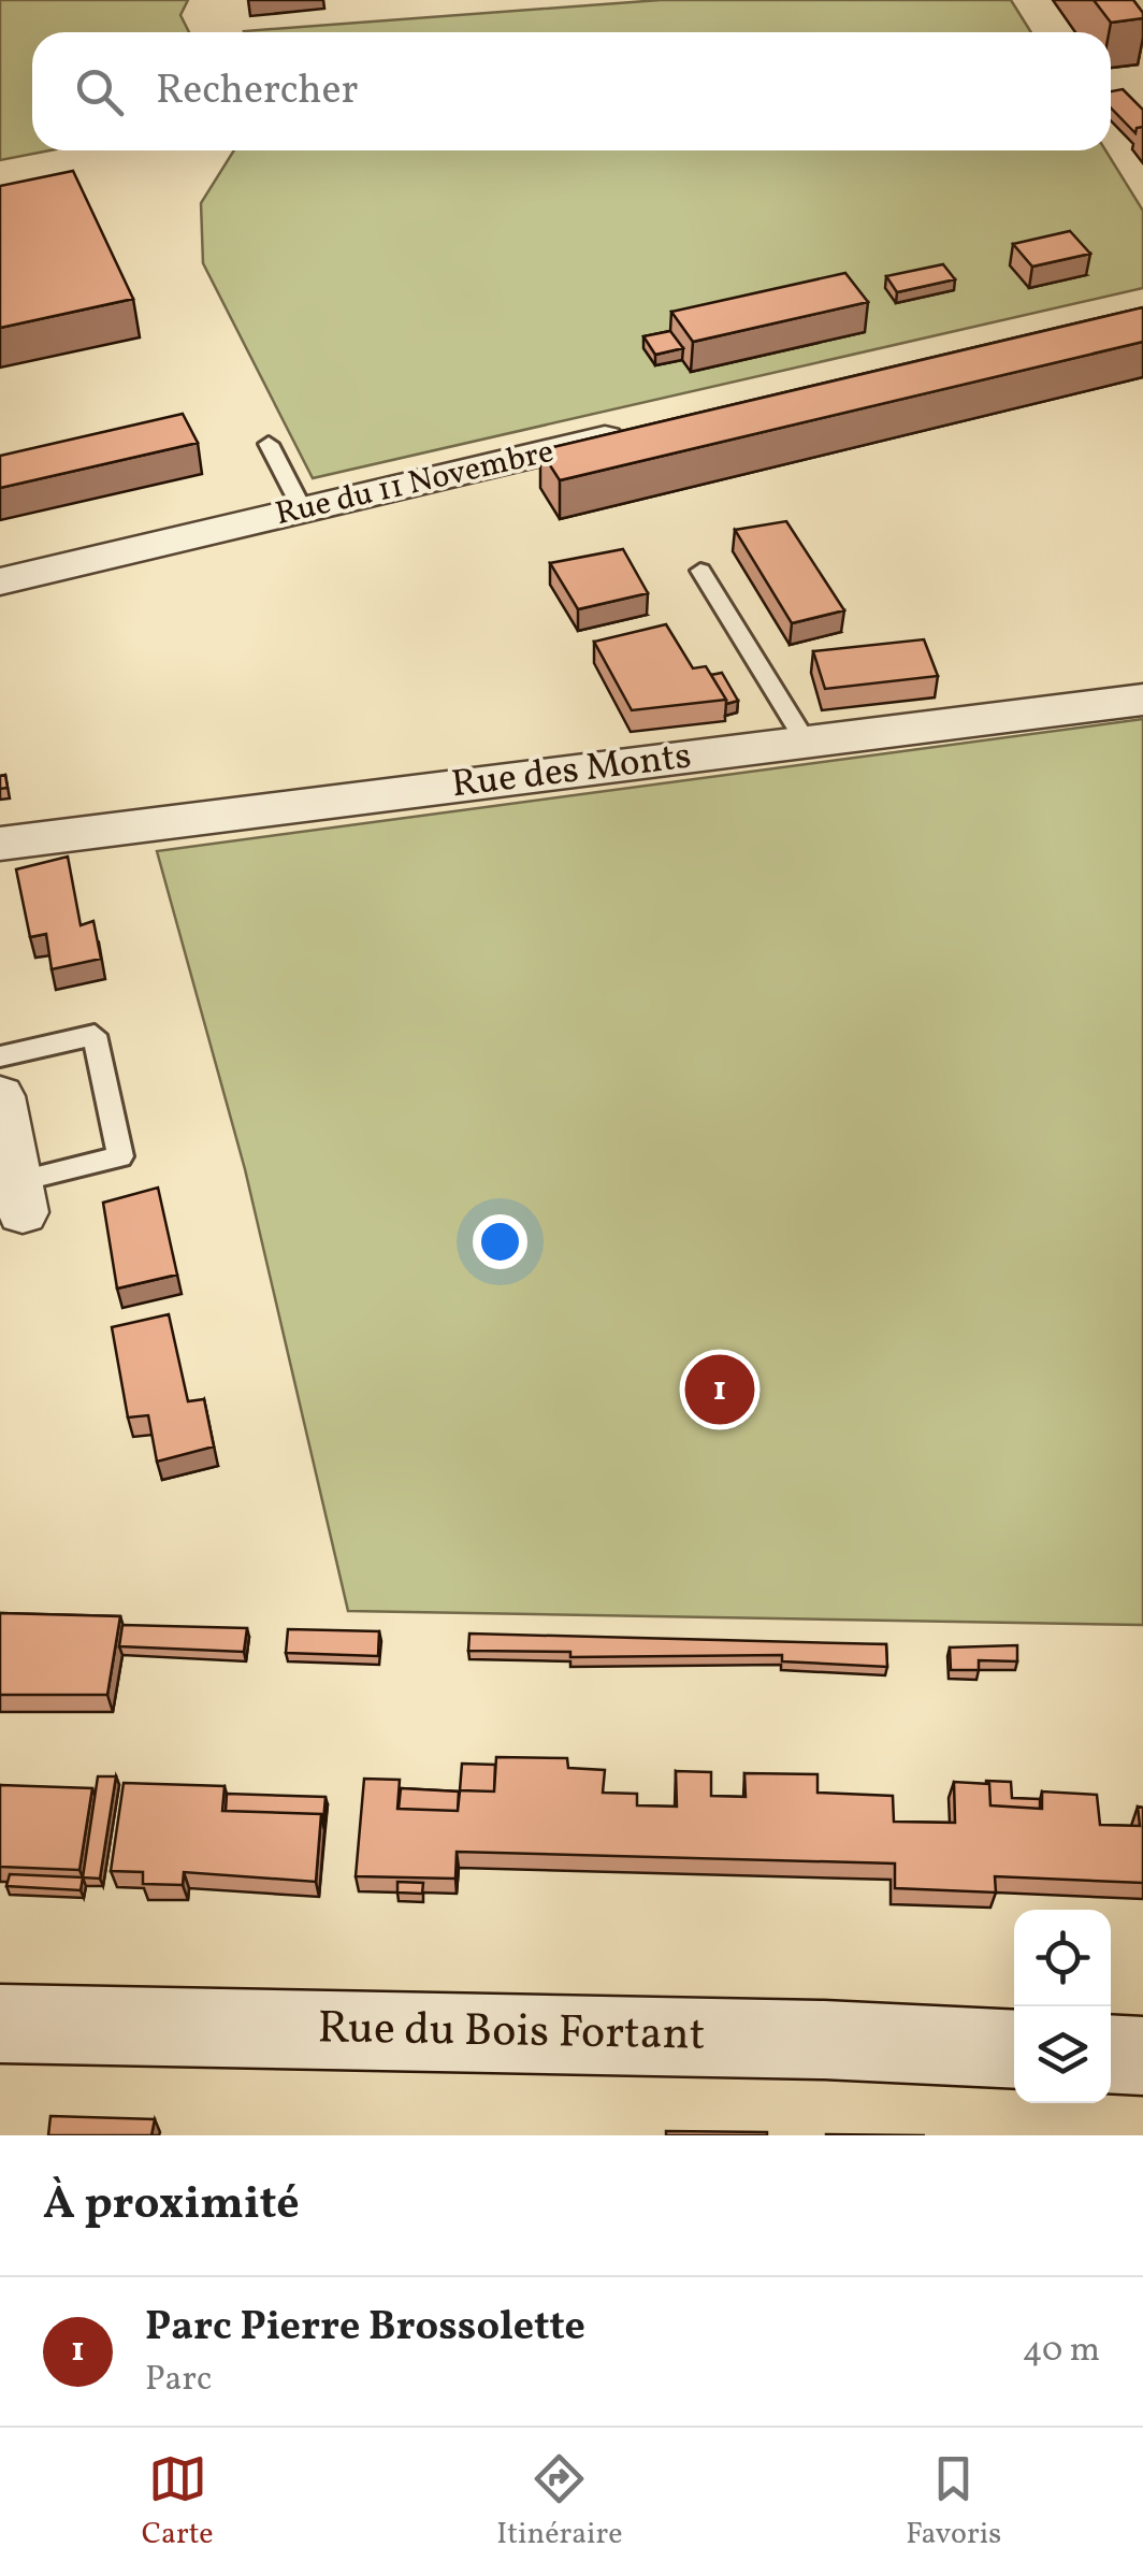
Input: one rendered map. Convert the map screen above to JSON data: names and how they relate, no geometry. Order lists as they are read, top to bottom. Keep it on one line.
{"streets":{"street":["Rue du 11 Novembre","Rue des Monts","Rue du Bois Fortant"]},"page":{"search":"Rechercher","pins":"1","heading":"À proximité","list":[{"mark":"1","name":"Parc Pierre Brossolette","note":"Parc","value":"40 m"}],"nav":["Carte","Itinéraire","Favoris"]}}
